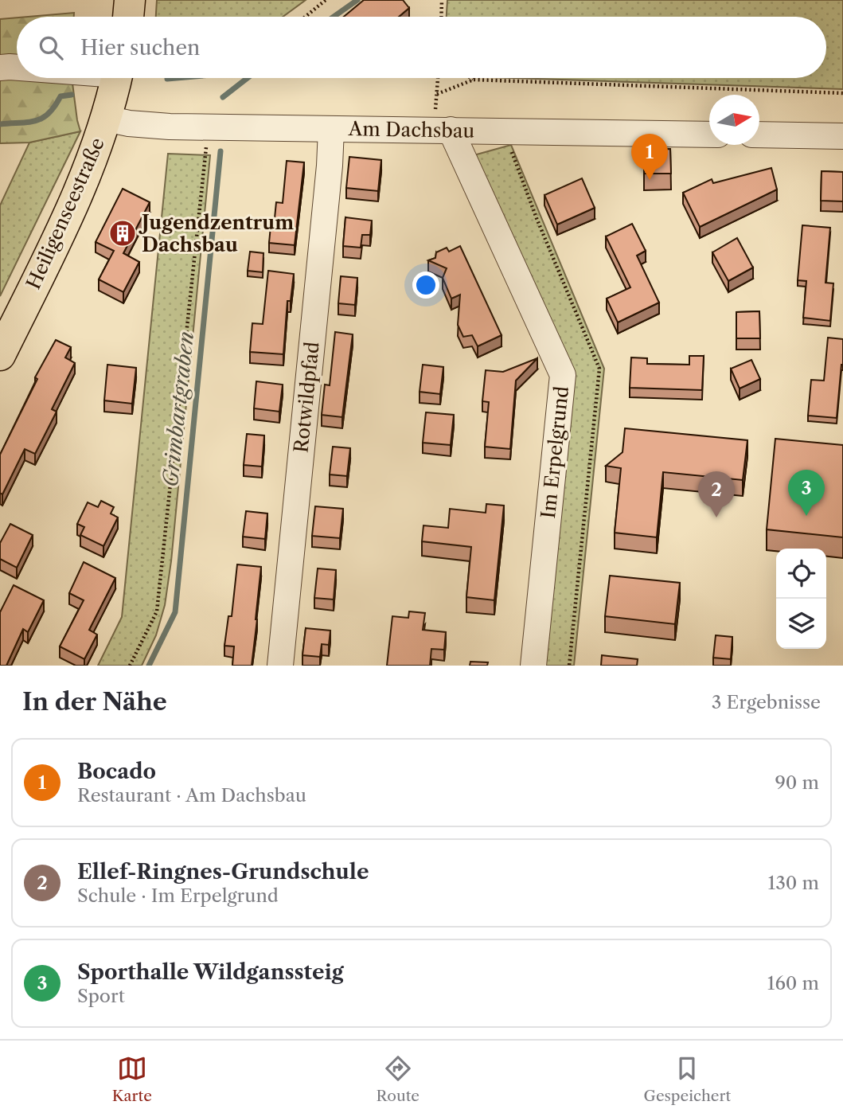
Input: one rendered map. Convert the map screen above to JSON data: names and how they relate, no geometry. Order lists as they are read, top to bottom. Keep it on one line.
{"streets":{"main road":["Heiligenseestraße"],"street":["Am Dachsbau","Rotwildpfad","Im Erpelgrund"]},"crossings":[["Am Dachsbau","Heiligenseestraße"],["Am Dachsbau","Rotwildpfad"],["Am Dachsbau","Im Erpelgrund"]],"water":["Grimbartgraben"],"places":{"building":["Jugendzentrum Dachsbau"]},"north":"right","page":{"search":"Hier suchen","pins":["1","3","2"],"heading":["In der Nähe","3 Ergebnisse"],"list":[{"mark":"1","name":"Bocado","note":"Restaurant · Am Dachsbau","value":"90 m"},{"mark":"2","name":"Ellef-Ringnes-Grundschule","note":"Schule · Im Erpelgrund","value":"130 m"},{"mark":"3","name":"Sporthalle Wildganssteig","note":"Sport","value":"160 m"}],"nav":["Karte","Route","Gespeichert"]}}
